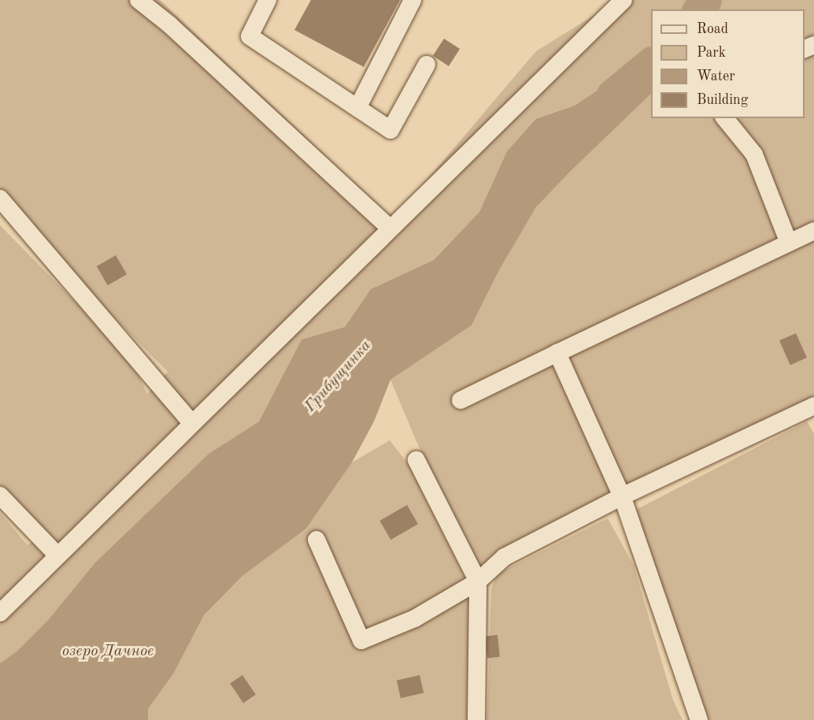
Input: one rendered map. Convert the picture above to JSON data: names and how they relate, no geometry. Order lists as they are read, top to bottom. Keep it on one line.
{"water":["Грибущинка","озеро Дачное"],"legend":["Road","Park","Water","Building"]}
